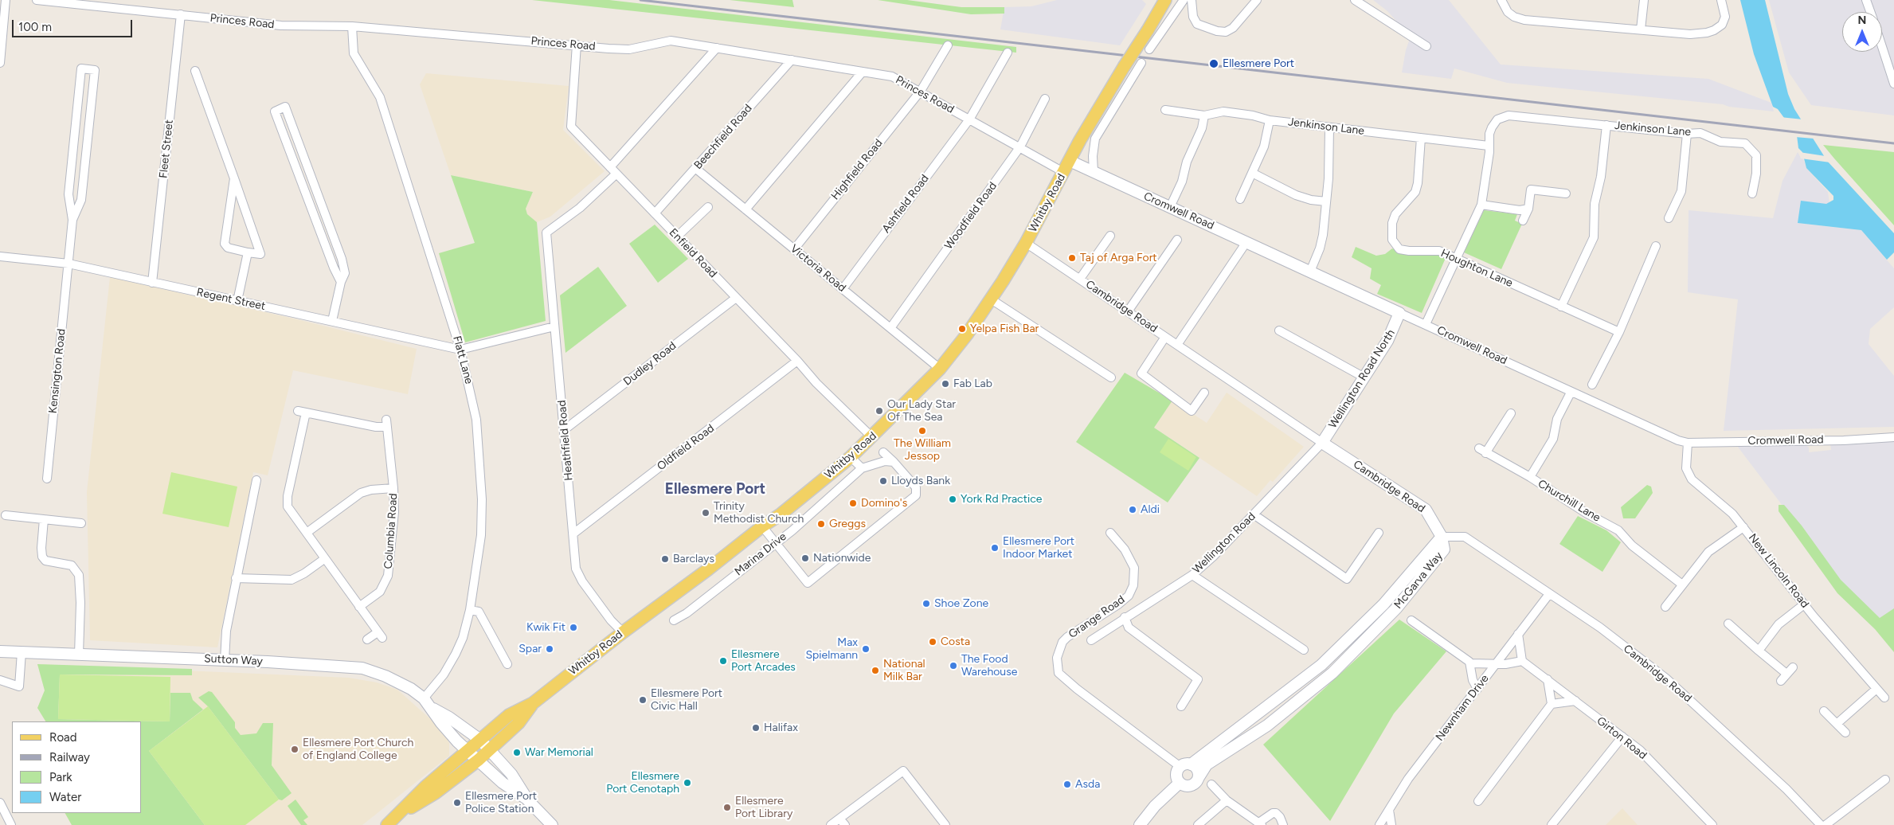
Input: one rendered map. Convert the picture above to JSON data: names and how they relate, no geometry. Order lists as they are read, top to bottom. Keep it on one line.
{"streets":{"main road":["Whitby Road"],"street":["Princes Road","Jenkinson Lane","Beechfield Road","Fleet Street","Highfield Road","Ashfield Road","Cromwell Road","Woodfield Road","Enfield Road","Victoria Road","Houghton Lane","Regent Street","Cambridge Road","Flatt Lane","Dudley Road","Kensington Road","Wellington Road North","Heathfield Road","Oldfield Road","Churchill Lane","Columbia Road","Wellington Road","Marina Drive","New Lincoln Road","McGarva Way","Grange Road","Sutton Way","Newnham Drive","Girton Road"]},"crossings":[["Princes Road","Beechfield Road"],["Princes Road","Fleet Street"],["Princes Road","Highfield Road"],["Princes Road","Whitby Road"],["Princes Road","Ashfield Road"],["Princes Road","Woodfield Road"],["Princes Road","Enfield Road"],["Princes Road","Flatt Lane"],["Jenkinson Lane","Houghton Lane"],["Beechfield Road","Enfield Road"],["Beechfield Road","Victoria Road"],["Fleet Street","Regent Street"],["Highfield Road","Victoria Road"],["Whitby Road","Cromwell Road"],["Whitby Road","Enfield Road"],["Whitby Road","Victoria Road"],["Whitby Road","Cambridge Road"],["Whitby Road","Heathfield Road"],["Whitby Road","Sutton Way"],["Ashfield Road","Victoria Road"],["Cromwell Road","Wellington Road North"],["Cromwell Road","Churchill Lane"],["Cromwell Road","New Lincoln Road"],["Woodfield Road","Victoria Road"],["Enfield Road","Dudley Road"],["Enfield Road","Heathfield Road"],["Enfield Road","Oldfield Road"],["Regent Street","Flatt Lane"],["Regent Street","Kensington Road"],["Cambridge Road","Wellington Road North"],["Cambridge Road","Wellington Road"],["Cambridge Road","McGarva Way"],["Cambridge Road","Newnham Drive"],["Flatt Lane","Sutton Way"],["Dudley Road","Heathfield Road"],["Wellington Road North","Wellington Road"],["Heathfield Road","Oldfield Road"],["McGarva Way","Grange Road"]],"districts":["Ellesmere Port"],"places":["Ellesmere Port","Taj of Arga Fort","Yelpa Fish Bar","Fab Lab","Our Lady Star Of The Sea","The William Jessop","Lloyds Bank","York Rd Practice","Domino's","Aldi","Trinity Methodist Church","Greggs","Ellesmere Port Indoor Market","Nationwide","Barclays","Shoe Zone","Kwik Fit","Costa","Spar","Max Spielmann","Ellesmere Port Arcades","The Food Warehouse","National Milk Bar","Ellesmere Port Civic Hall","Halifax","Ellesmere Port Church of England College","War Memorial","Ellesmere Port Cenotaph","Asda","Ellesmere Port Police Station","Ellesmere Port Library"],"legend":["Road","Railway","Park","Water"],"scale_bar":"100 m","north":"top"}
